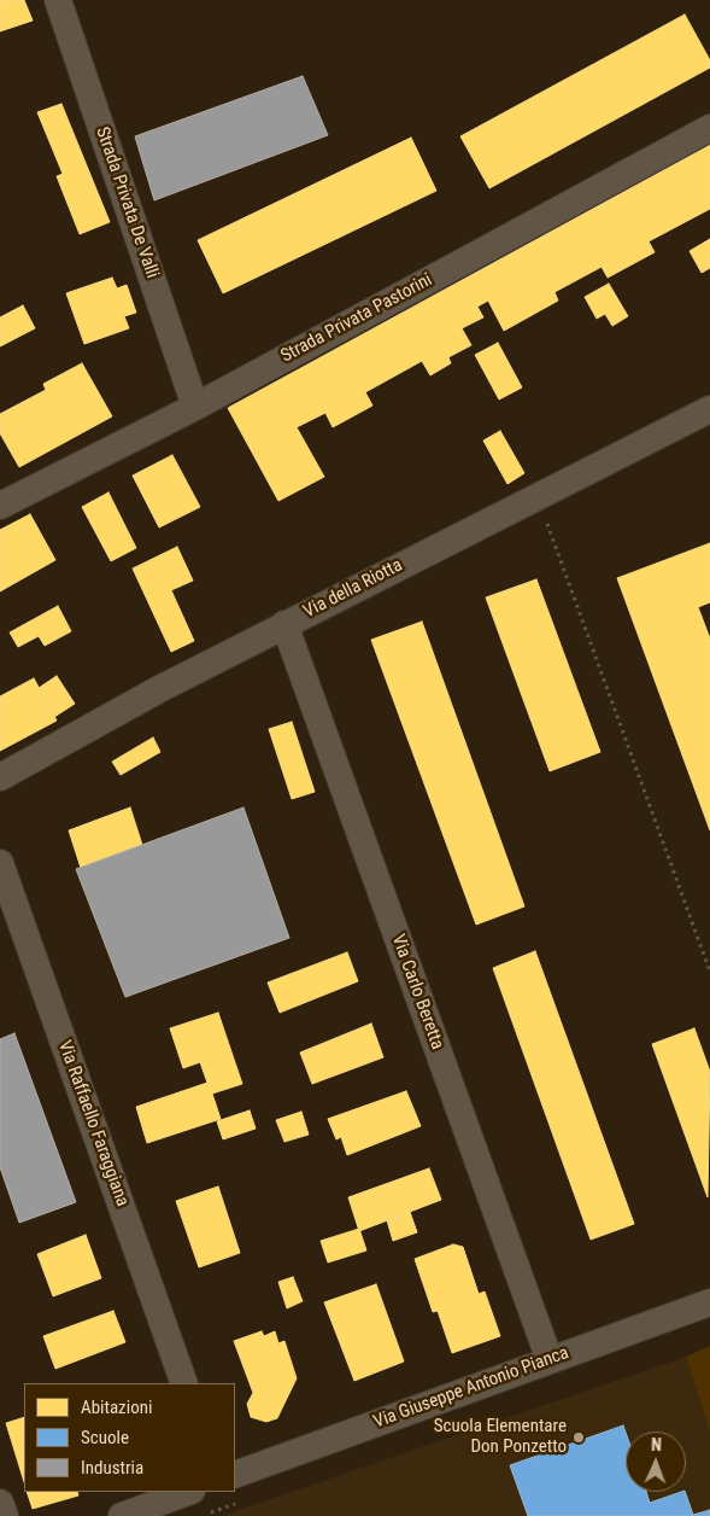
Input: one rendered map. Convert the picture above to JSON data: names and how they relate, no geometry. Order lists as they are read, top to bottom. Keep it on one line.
{"streets":{"street":["Strada Privata De Valli","Strada Privata Pastorini","Via della Riotta","Via Carlo Beretta","Via Raffaello Faraggiana","Via Giuseppe Antonio Pianca"]},"crossings":[["Strada Privata De Valli","Strada Privata Pastorini"],["Via della Riotta","Via Carlo Beretta"],["Via Carlo Beretta","Via Giuseppe Antonio Pianca"]],"places":["Scuola Elementare Don Ponzetto"],"legend":["Abitazioni","Scuole","Industria"],"north":"top"}
